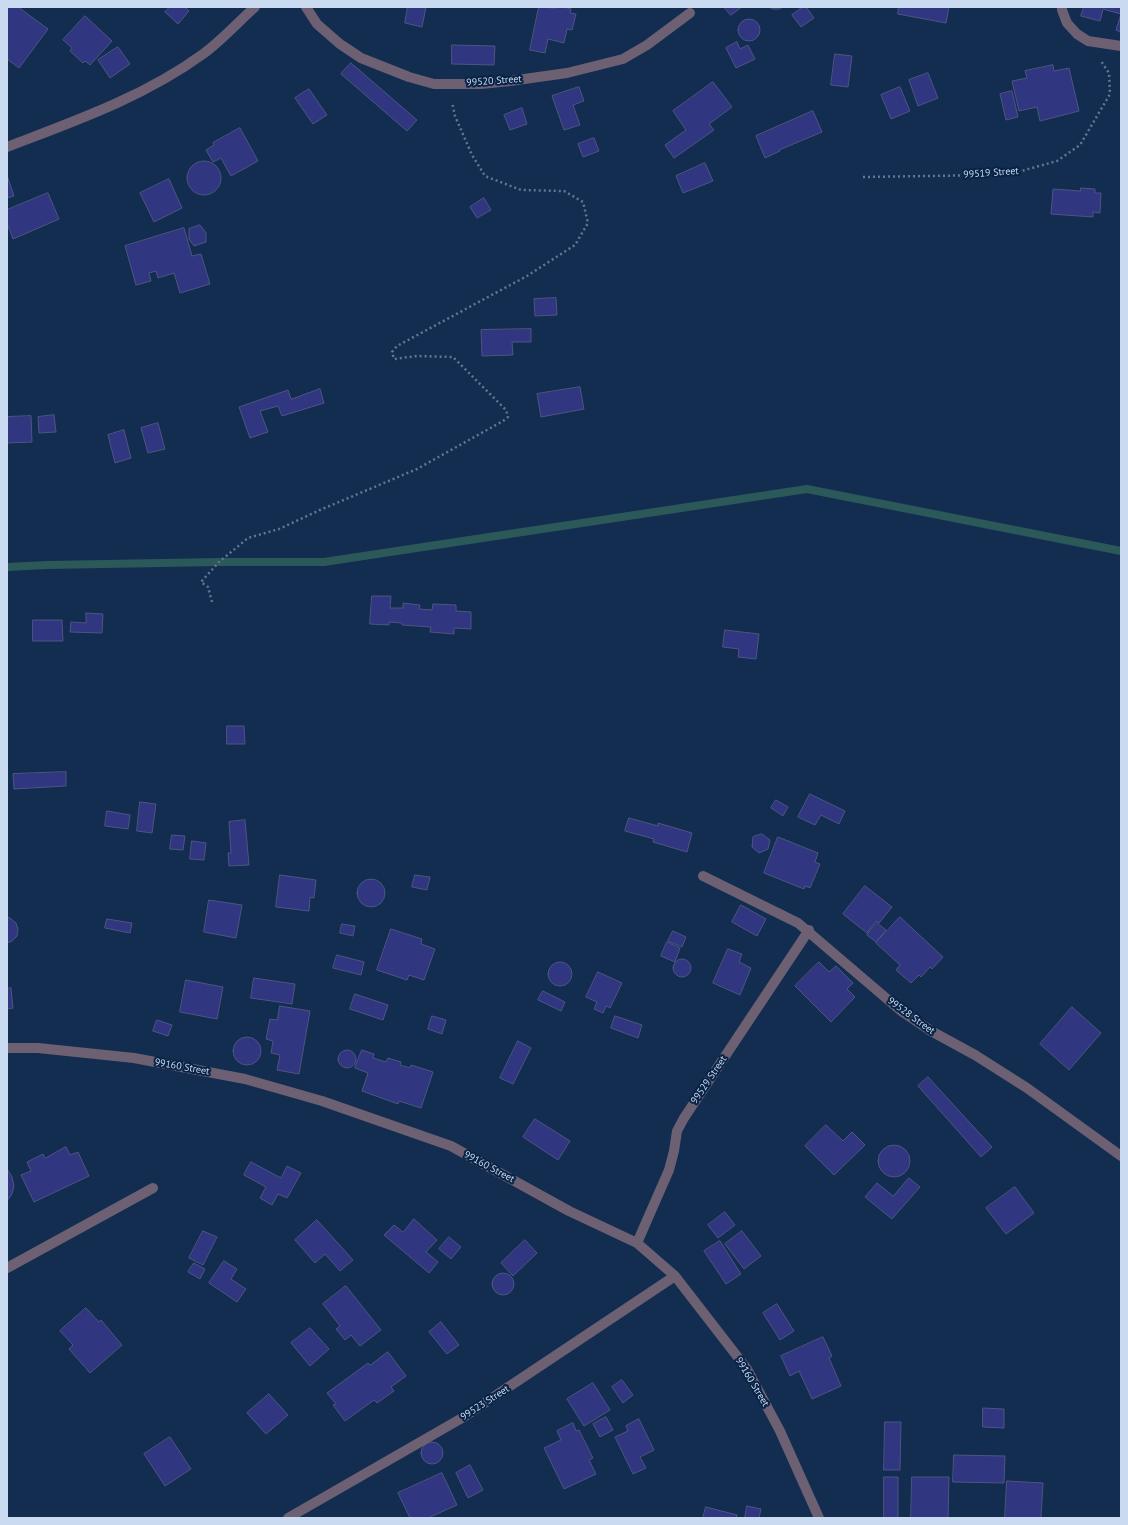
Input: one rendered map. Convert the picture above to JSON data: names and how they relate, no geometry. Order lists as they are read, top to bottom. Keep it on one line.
{"streets":{"street":["99520 Street","99528 Street","99160 Street","99529 Street","99523 Street"],"path":["99519 Street"]},"crossings":[["99528 Street","99529 Street"],["99160 Street","99529 Street"],["99160 Street","99523 Street"]]}
